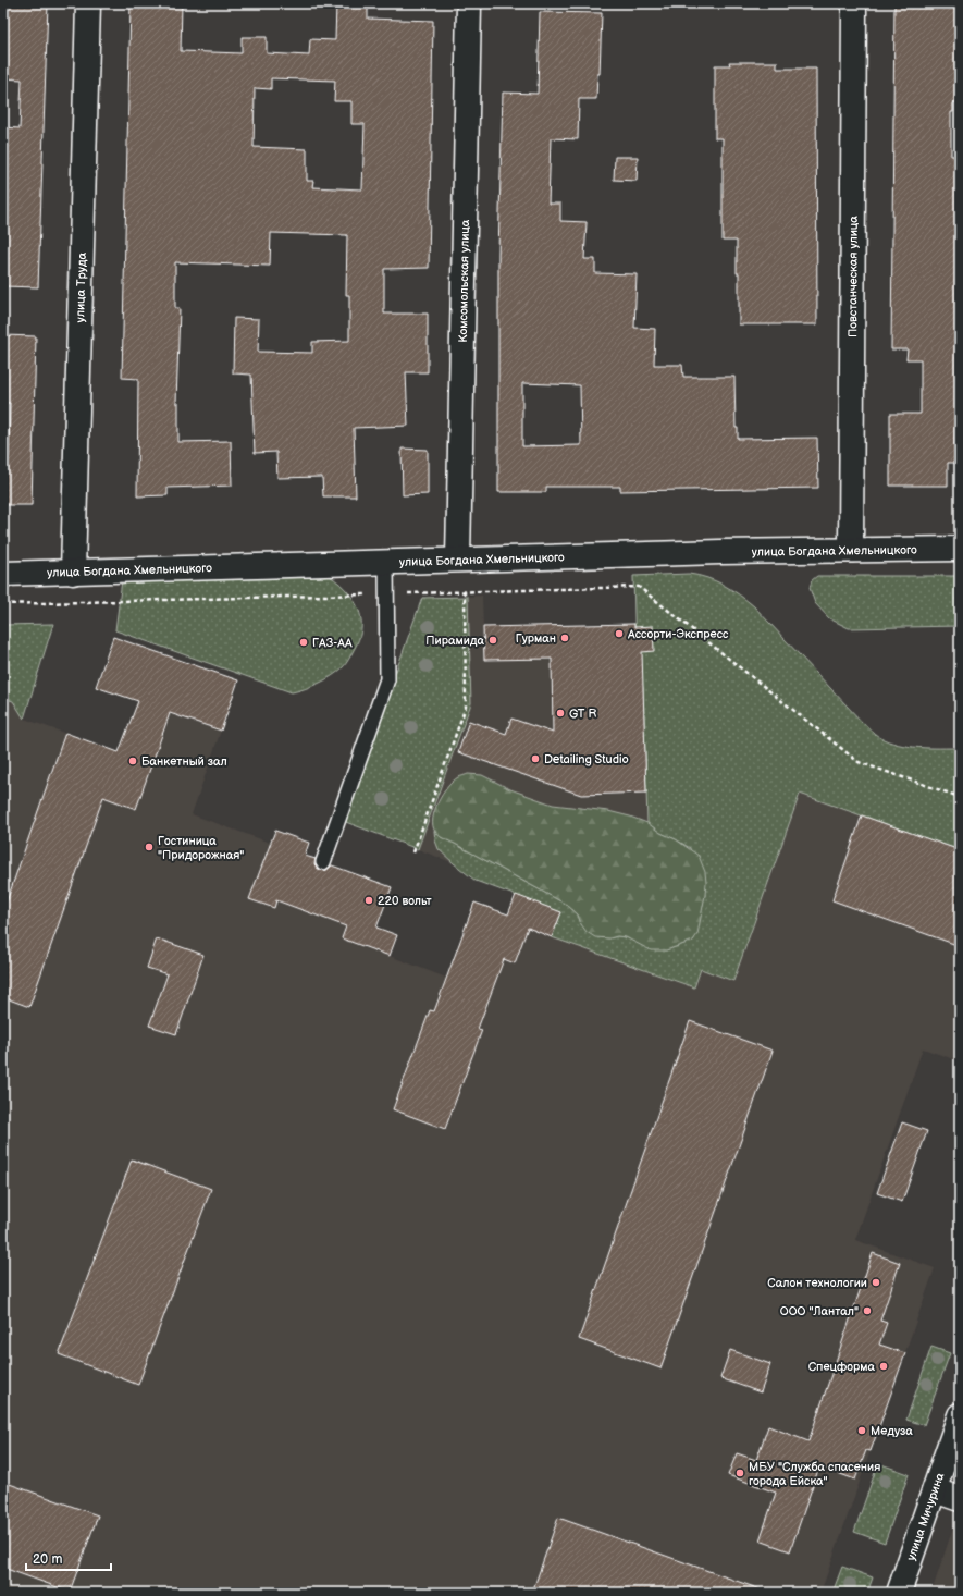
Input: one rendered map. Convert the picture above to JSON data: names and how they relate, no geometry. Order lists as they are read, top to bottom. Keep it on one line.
{"streets":{"street":["Повстанческая улица","Комсомольская улица","улица Труда","улица Богдана Хмельницкого","улица Мичурина"]},"crossings":[["Повстанческая улица","улица Богдана Хмельницкого"],["Комсомольская улица","улица Богдана Хмельницкого"],["улица Труда","улица Богдана Хмельницкого"]],"places":["Ассорти-Экспресс","Гурман","Пирамида","ГАЗ-АА","GT R","Detailing Studio","Банкетный зал","Гостиница \"Придорожная\"","220 вольт","Салон технологии","ООО \"Лантал\"","Спецформа","Медуза","МБУ \"Служба спасения города Ейска\""],"scale_bar":"20 m"}
